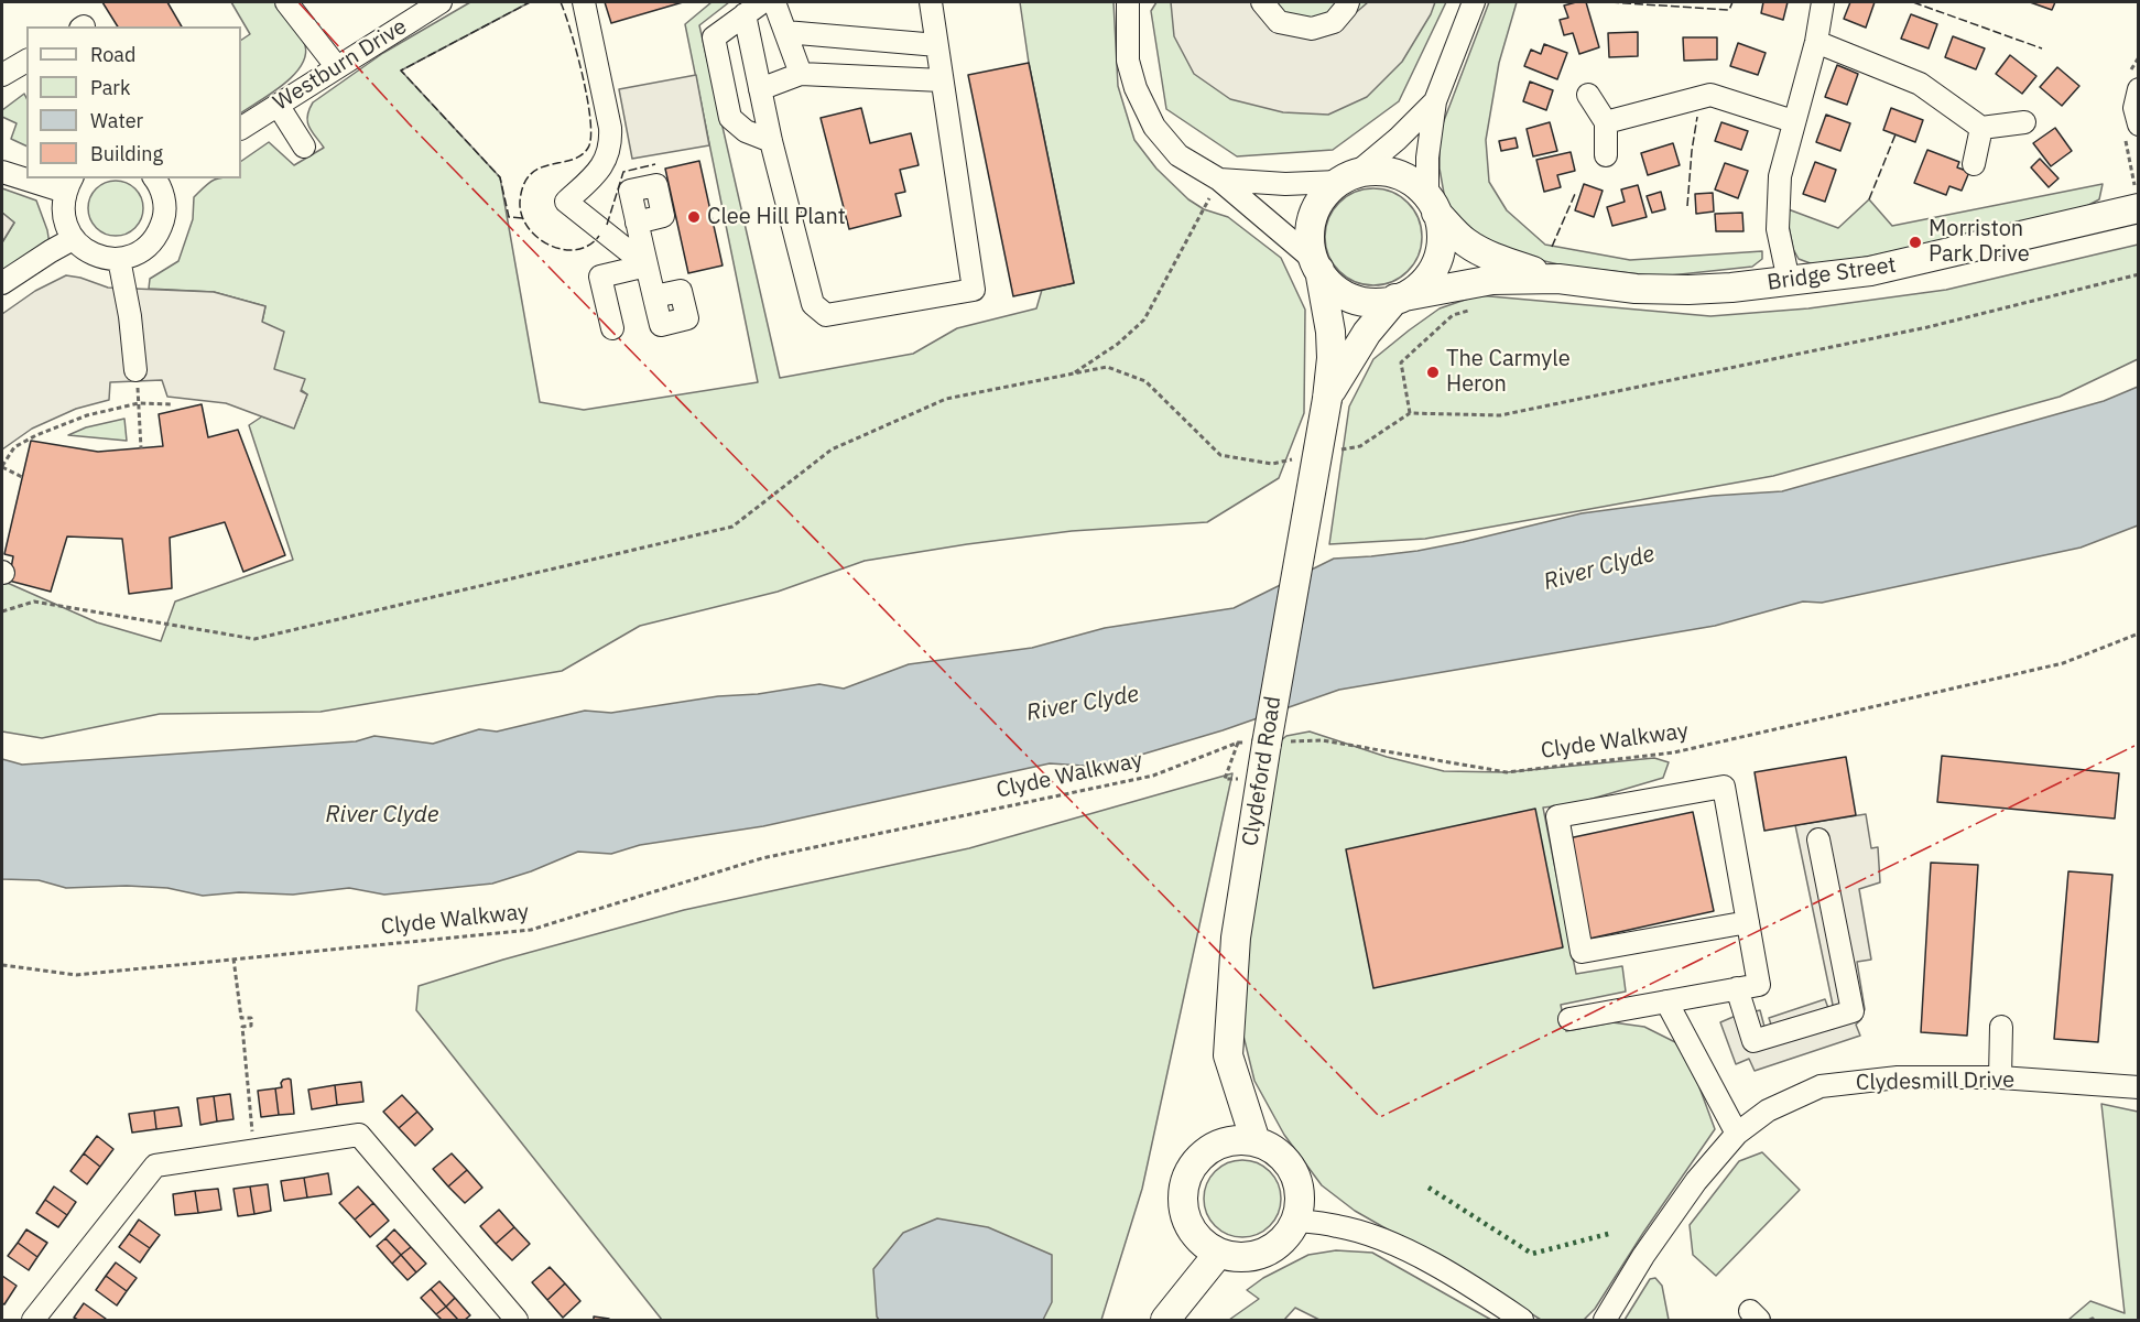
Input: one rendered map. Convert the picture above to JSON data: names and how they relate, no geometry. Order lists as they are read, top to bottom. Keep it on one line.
{"streets":{"main road":["Bridge Street","Clydeford Road"],"street":["Westburn Drive","Clydesmill Drive"],"path":["Clyde Walkway"]},"crossings":[["Bridge Street","Clydeford Road"],["Clyde Walkway","Clydeford Road"]],"water":["River Clyde"],"places":["Clee Hill Plant","Morriston Park Drive","The Carmyle Heron"],"legend":["Road","Park","Water","Building"]}
